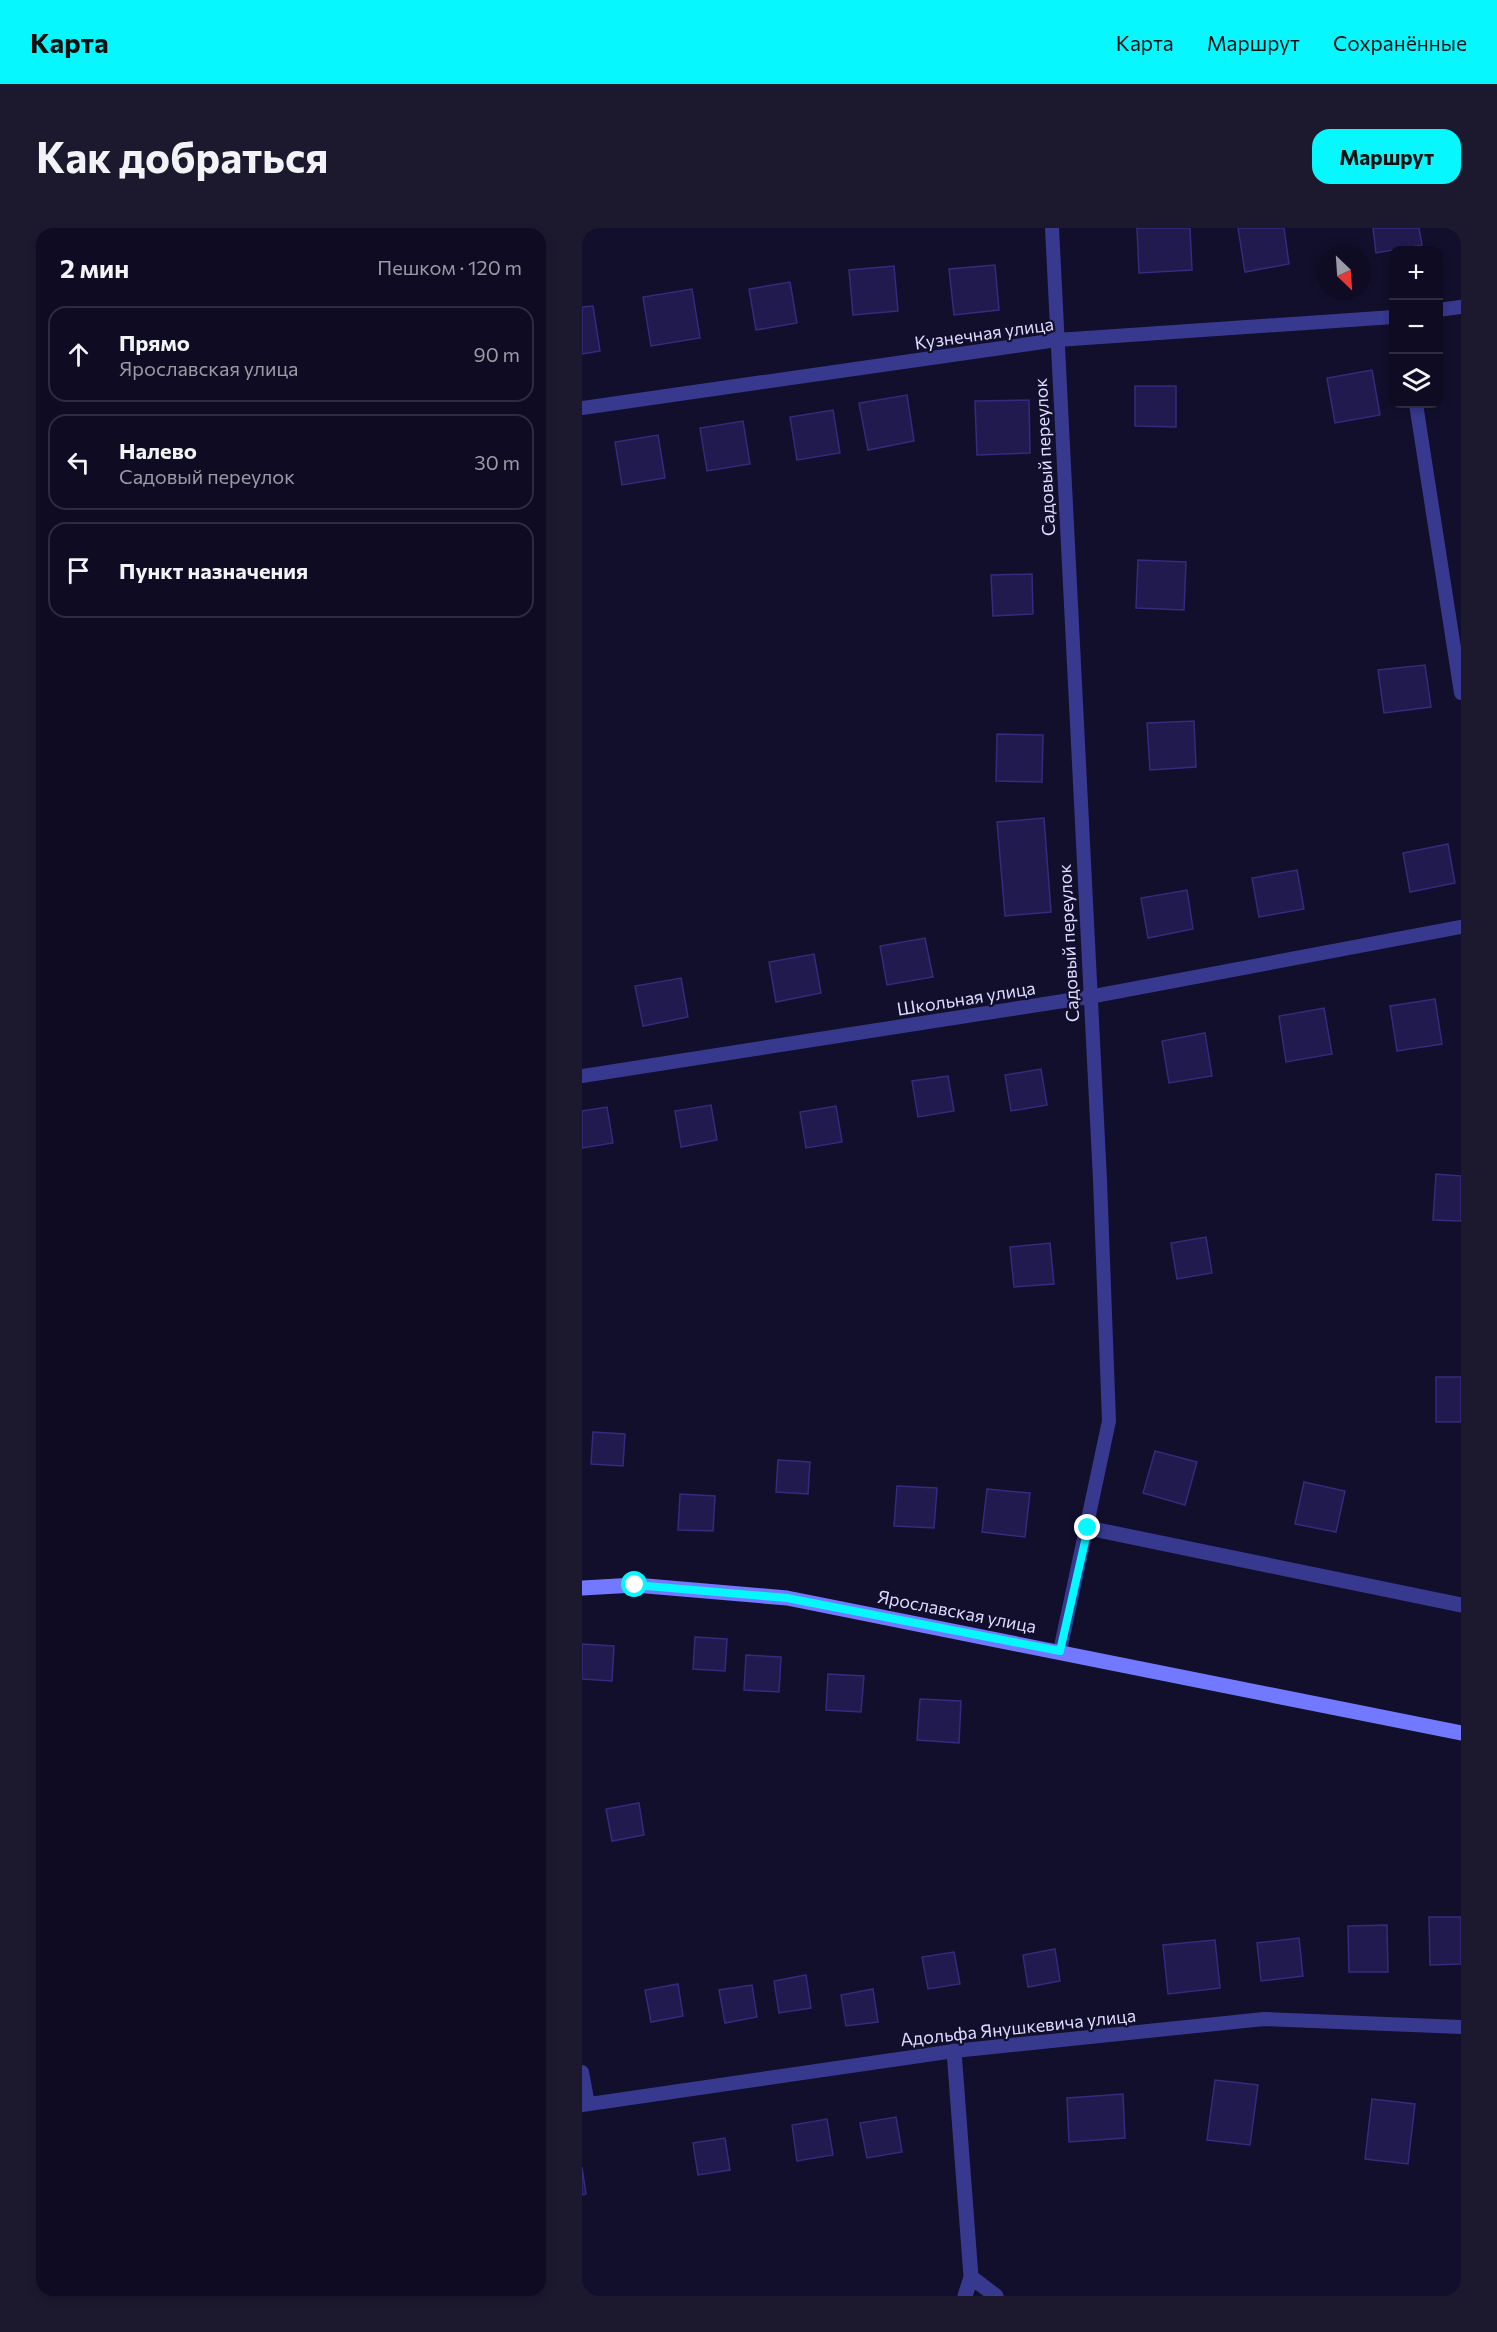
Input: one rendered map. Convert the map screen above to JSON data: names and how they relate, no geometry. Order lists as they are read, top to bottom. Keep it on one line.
{"streets":{"main road":["Ярославская улица"],"lane":["Кузнечная улица","Садовый переулок","Школьная улица","Адольфа Янушкевича улица"]},"crossings":[["Кузнечная улица","Садовый переулок"],["Садовый переулок","Школьная улица"],["Садовый переулок","Ярославская улица"]],"north":"bottom right","page":{"header":"Карта","nav":["Карта","Маршрут","Сохранённые"],"buttons":"Маршрут","title":"Как добраться","heading":["2 мин","Пешком · 120 m"],"map_buttons":["+","−"],"list":[["Прямо","Ярославская улица","90 m"],["Налево","Садовый переулок","30 m"],"Пункт назначения"]}}
